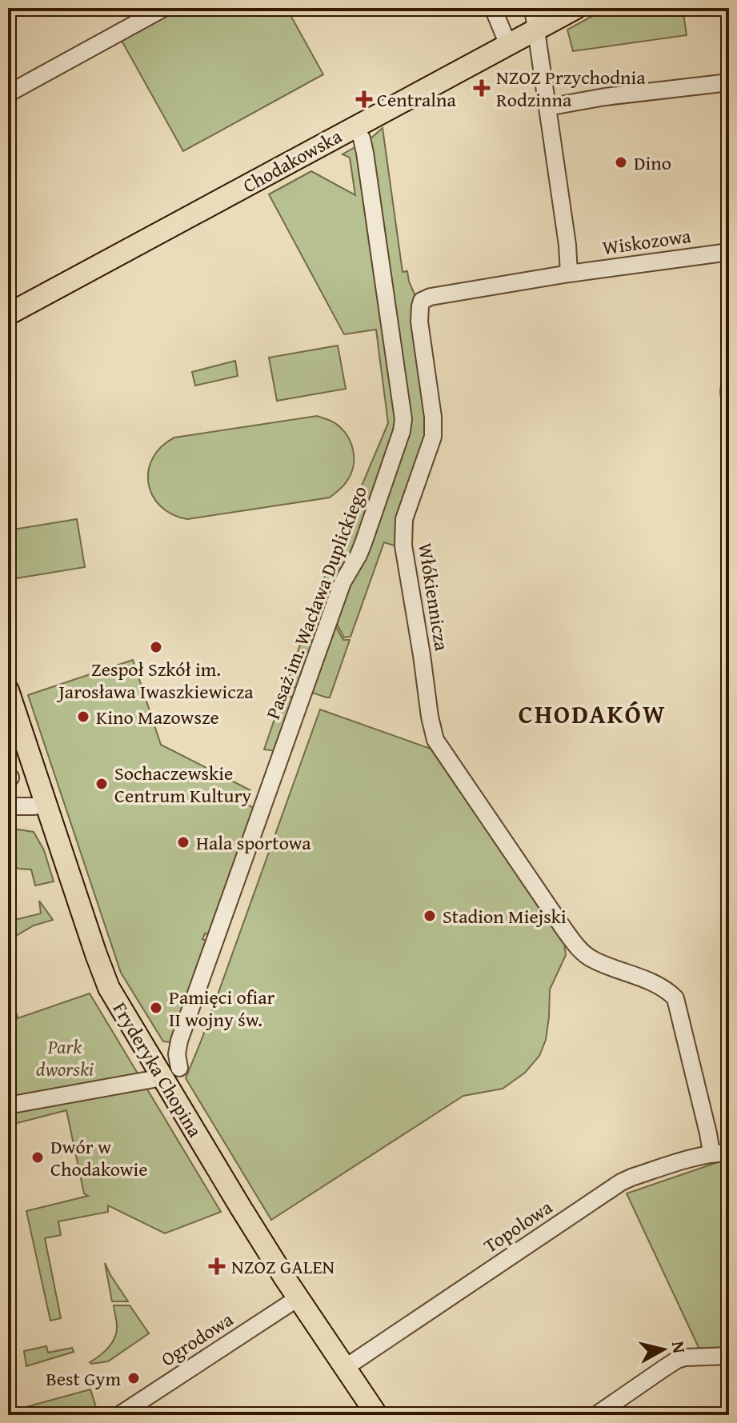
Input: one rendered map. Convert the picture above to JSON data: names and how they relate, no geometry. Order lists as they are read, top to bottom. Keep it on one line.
{"streets":{"main road":["Chodakowska","Fryderyka Chopina"],"street":["Wiskozowa","Włókiennicza","Pasaż im. Wacława Duplickiego","Topolowa","Ogrodowa"]},"crossings":[["Wiskozowa","Włókiennicza"],["Włókiennicza","Topolowa"],["Pasaż im. Wacława Duplickiego","Fryderyka Chopina"],["Fryderyka Chopina","Topolowa"],["Fryderyka Chopina","Ogrodowa"]],"districts":["CHODAKÓW"],"parks":["Park dworski"],"places":{"health":["NZOZ Przychodnia Rodzinna","Centralna","NZOZ GALEN"],"other":["Dino","Zespoł Szkół im. Jarosława Iwaszkiewicza","Kino Mazowsze","Sochaczewskie Centrum Kultury","Hala sportowa","Stadion Miejski","Pamięci ofiar II wojny św.","Dwór w Chodakowie","Best Gym"]},"north":"right"}
